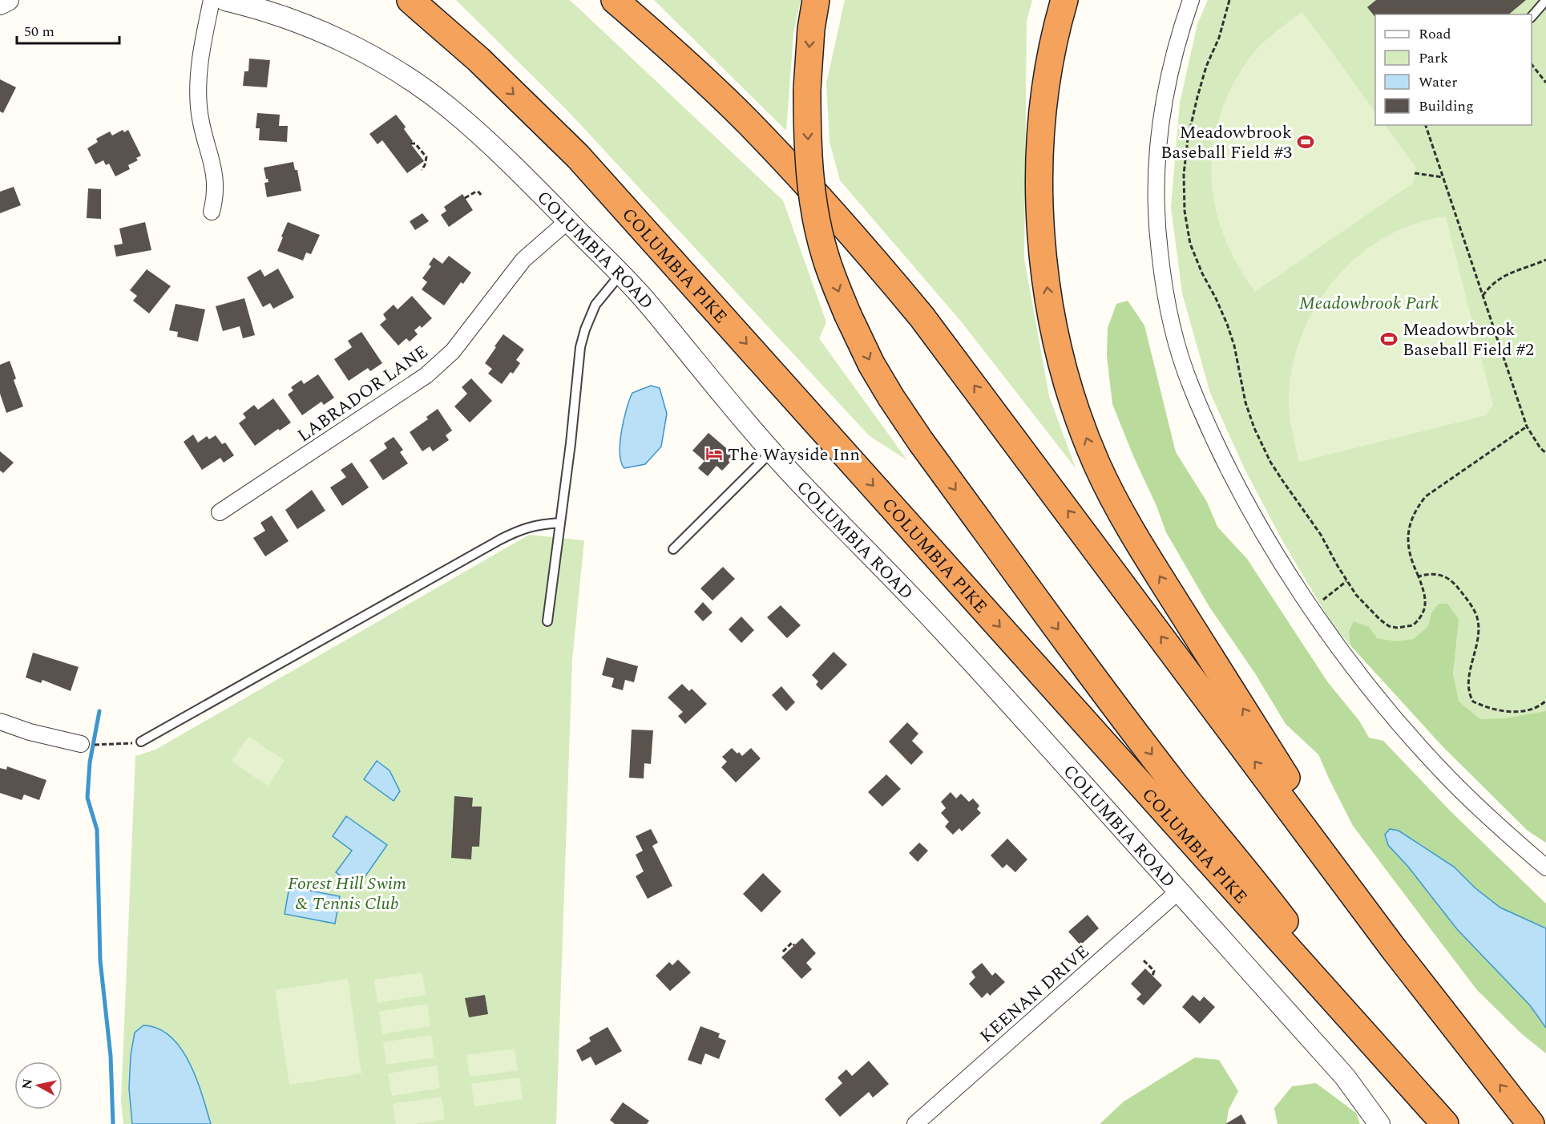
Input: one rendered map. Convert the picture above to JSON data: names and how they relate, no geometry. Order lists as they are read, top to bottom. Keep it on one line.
{"streets":{"highway":["COLUMBIA PIKE"],"street":["COLUMBIA ROAD","LABRADOR LANE","KEENAN DRIVE"]},"crossings":[["COLUMBIA ROAD","LABRADOR LANE"],["COLUMBIA ROAD","KEENAN DRIVE"]],"parks":["Meadowbrook Park","Forest Hill Swim & Tennis Club"],"places":{"sports":["Meadowbrook Baseball Field #3","Meadowbrook Baseball Field #2"],"hotel":["The Wayside Inn"]},"legend":["Road","Park","Water","Building"],"scale_bar":"50 m","north":"left"}
